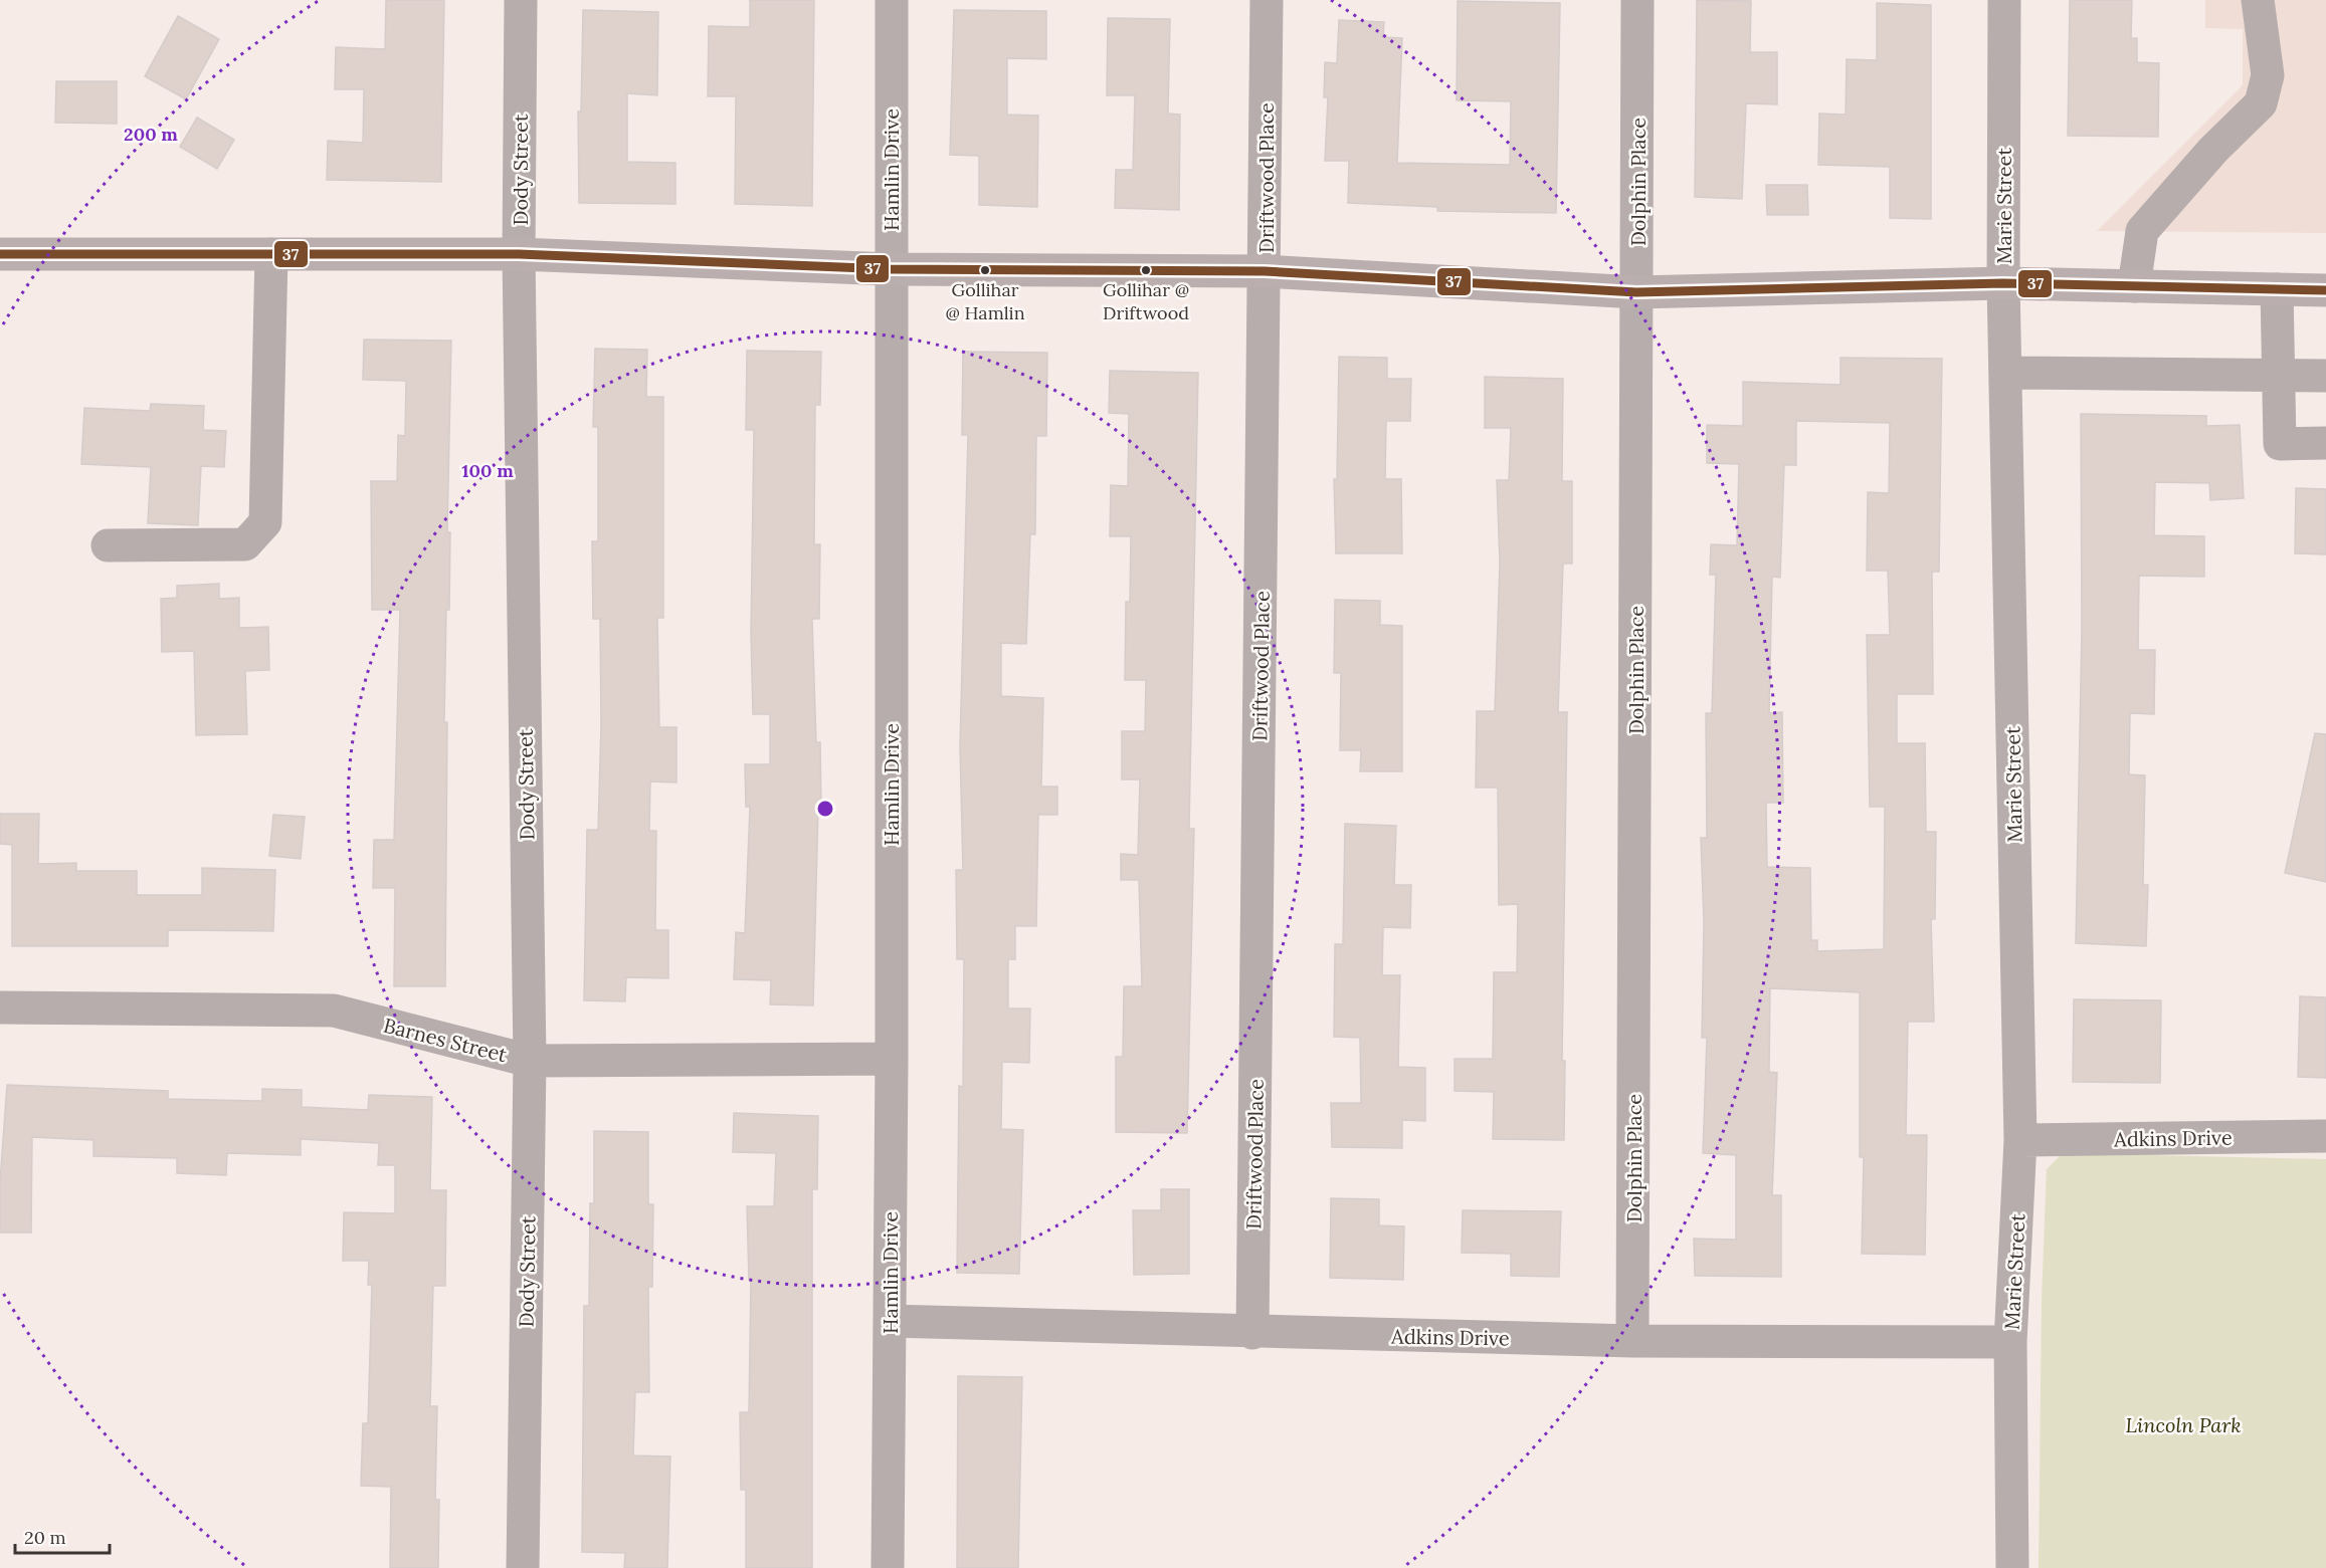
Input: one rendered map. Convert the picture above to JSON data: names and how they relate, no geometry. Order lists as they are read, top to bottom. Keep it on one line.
{"streets":{"street":["Dody Street","Hamlin Drive","Driftwood Place","Dolphin Place","Marie Street","Barnes Street","Adkins Drive"]},"crossings":[["Dody Street","Barnes Street"],["Hamlin Drive","Barnes Street"],["Hamlin Drive","Adkins Drive"],["Driftwood Place","Adkins Drive"],["Dolphin Place","Adkins Drive"],["Marie Street","Adkins Drive"]],"parks":["Lincoln Park"],"places":["Gollihar @ Hamlin","Gollihar @ Driftwood"],"lines":["transit line 37"],"scale_bar":"20 m","rings":["200 m","100 m"]}
